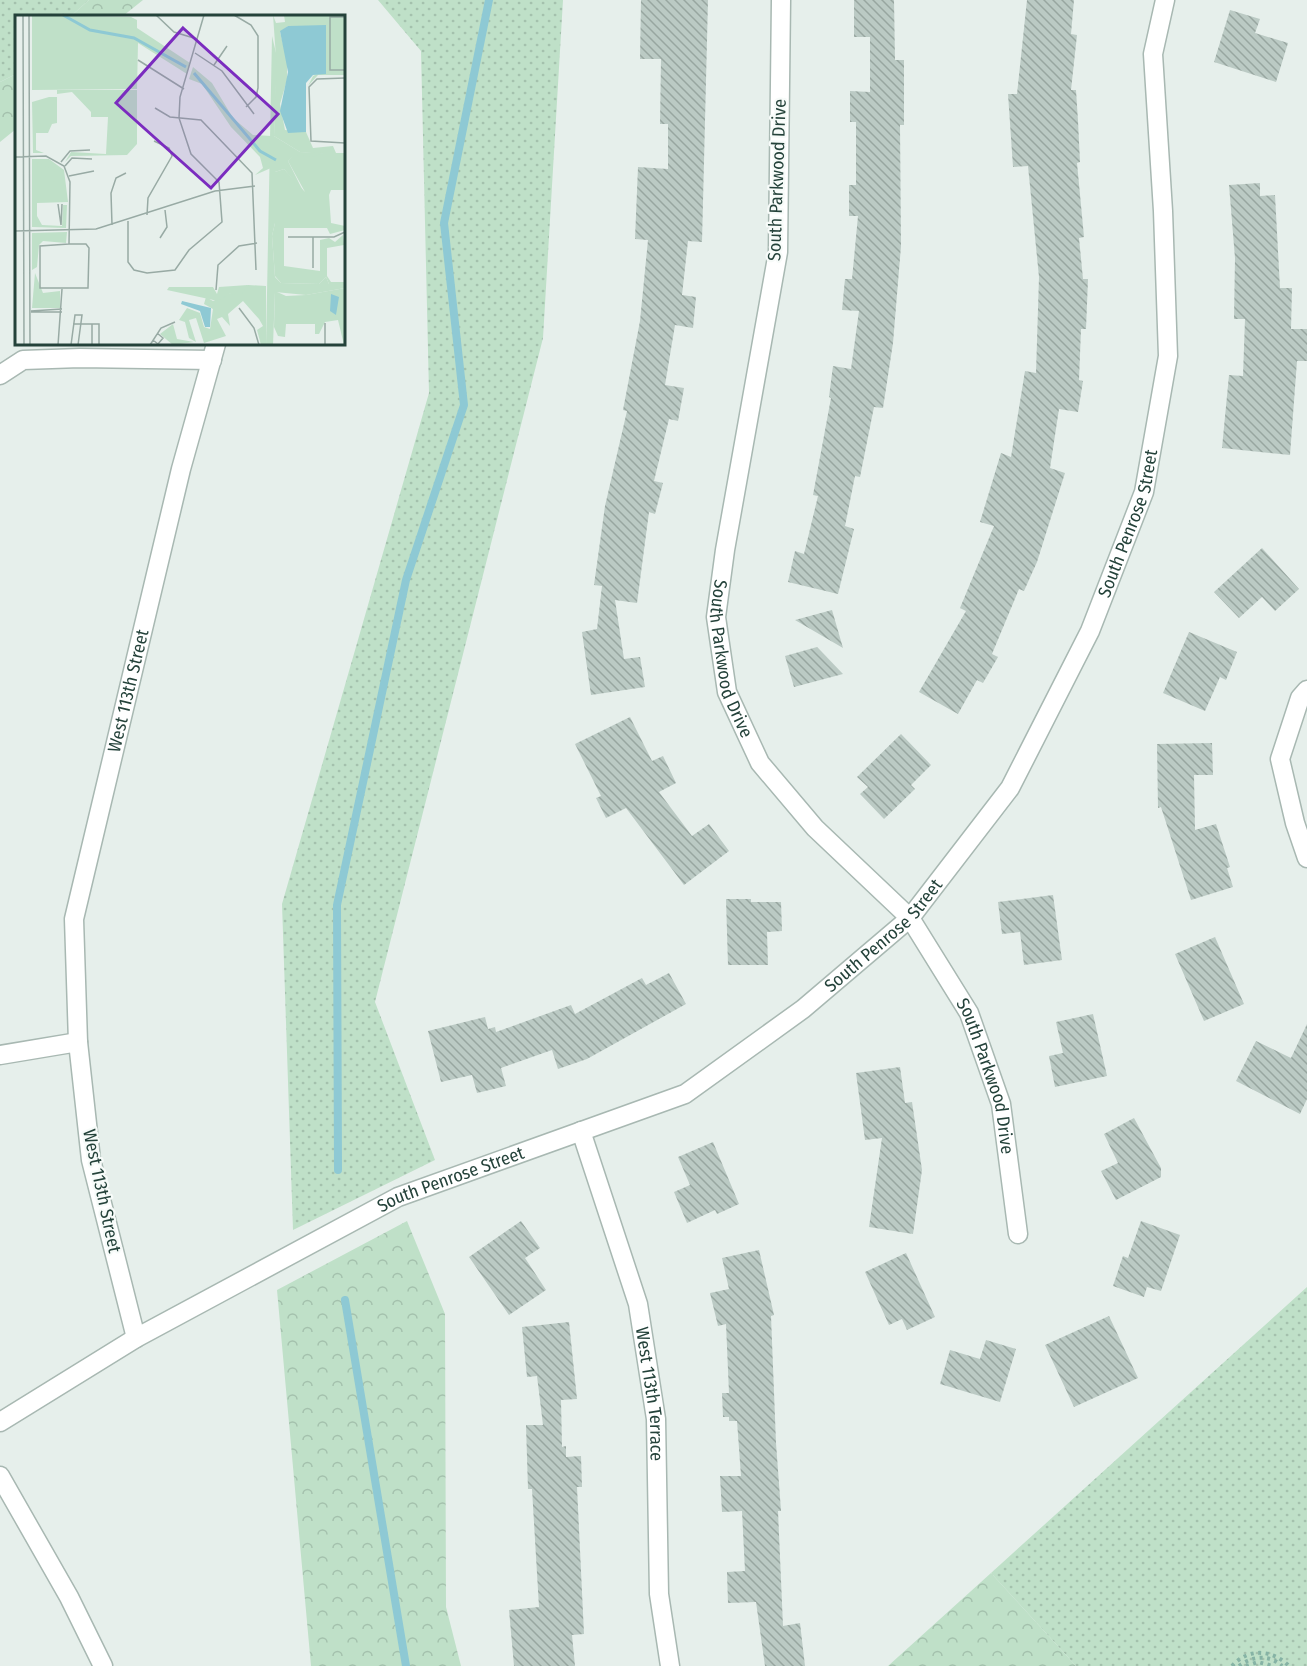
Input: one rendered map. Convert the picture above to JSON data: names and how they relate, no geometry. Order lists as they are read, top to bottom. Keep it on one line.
{"streets":{"street":["South Parkwood Drive","South Penrose Street","West 113th Street","West 113th Terrace"]},"crossings":[["South Parkwood Drive","South Penrose Street"],["South Penrose Street","West 113th Street"],["South Penrose Street","West 113th Terrace"]]}
